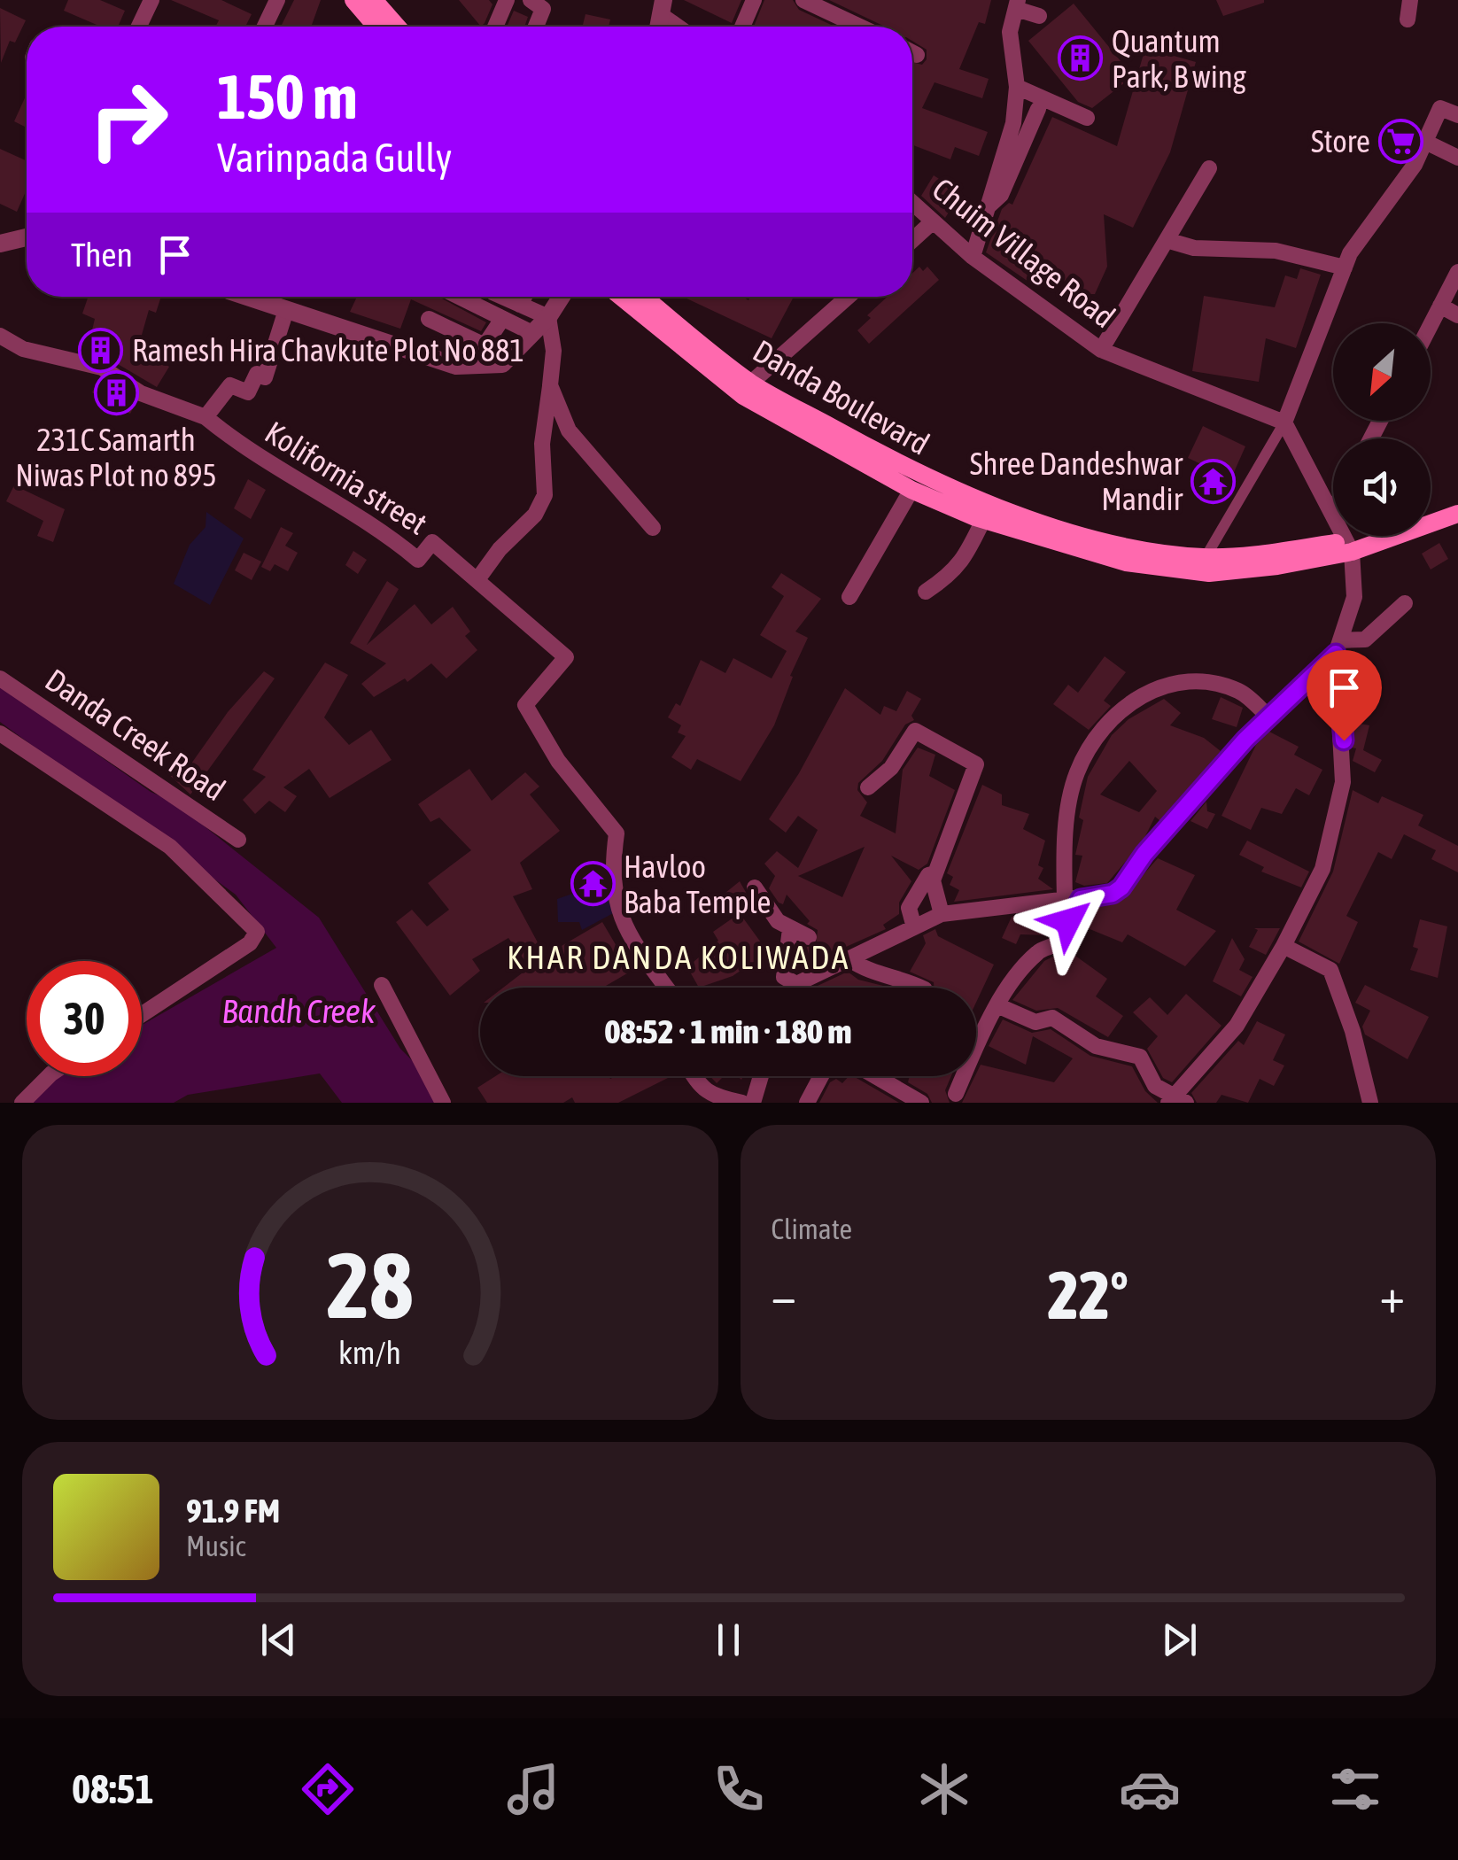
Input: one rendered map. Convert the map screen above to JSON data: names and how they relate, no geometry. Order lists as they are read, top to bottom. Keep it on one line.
{"streets":{"main road":["Danda Boulevard"],"street":["Chuim Village Road","Kolifornia street","Danda Creek Road"]},"districts":["KHAR DANDA KOLIWADA"],"water":["Bandh Creek"],"places":{"building":["Quantum Park, B wing","Ramesh Hira Chavkute Plot No 881","231C Samarth Niwas Plot no 895"],"supermarket":["Store"],"temple":["Shree Dandeshwar Mandir","Havloo Baba Temple"]},"north":"bottom left","page":{"turn":["150 m","Varinpada Gully"],"then":"Then","limit":"30","trip":"08:52 · 1 min · 180 m","tile":"Climate","heat":["−","22°","+"],"song":["91.9 FM","Music"],"tabs":"08:51","gauge":["28","km/h"]}}
